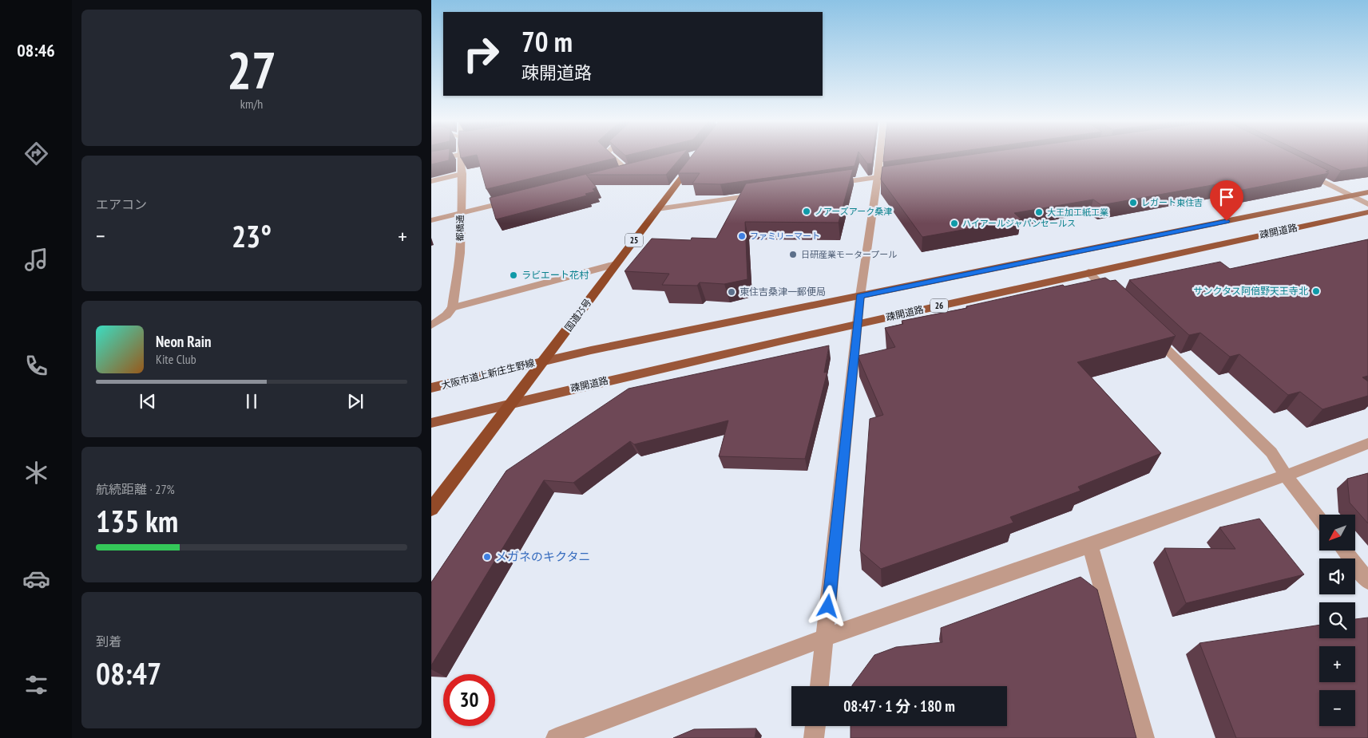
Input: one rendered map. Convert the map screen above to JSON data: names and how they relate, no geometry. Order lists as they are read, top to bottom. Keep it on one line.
{"streets":{"highway":["25","国道25号"],"main road":["疎開道路","26","大阪市道上新庄生野線"],"street":["都橋通"]},"crossings":[["疎開道路","国道25号"],["疎開道路","大阪市道上新庄生野線"],["国道25号","大阪市道上新庄生野線"]],"places":["レガート東住吉","ノアーズアーク桑津","大王加工紙工業","ハイアールジャパンセールス","ファミリーマート","日研産業モータープール","ラビエート花村","サンクタス阿倍野天王寺北","東住吉桑津一郵便局","メガネのキクタニ"],"north":"bottom left","page":{"tabs":"08:46","tile":[["27","km/h"],"エアコン",["航続距離 · 27%","135 km"],["到着","08:47"]],"turn":["70 m","疎開道路"],"heat":["−","23°","+"],"song":["Neon Rain","Kite Club"],"map_buttons":["+","−"],"limit":"30","trip":"08:47 · 1 分 · 180 m"}}
